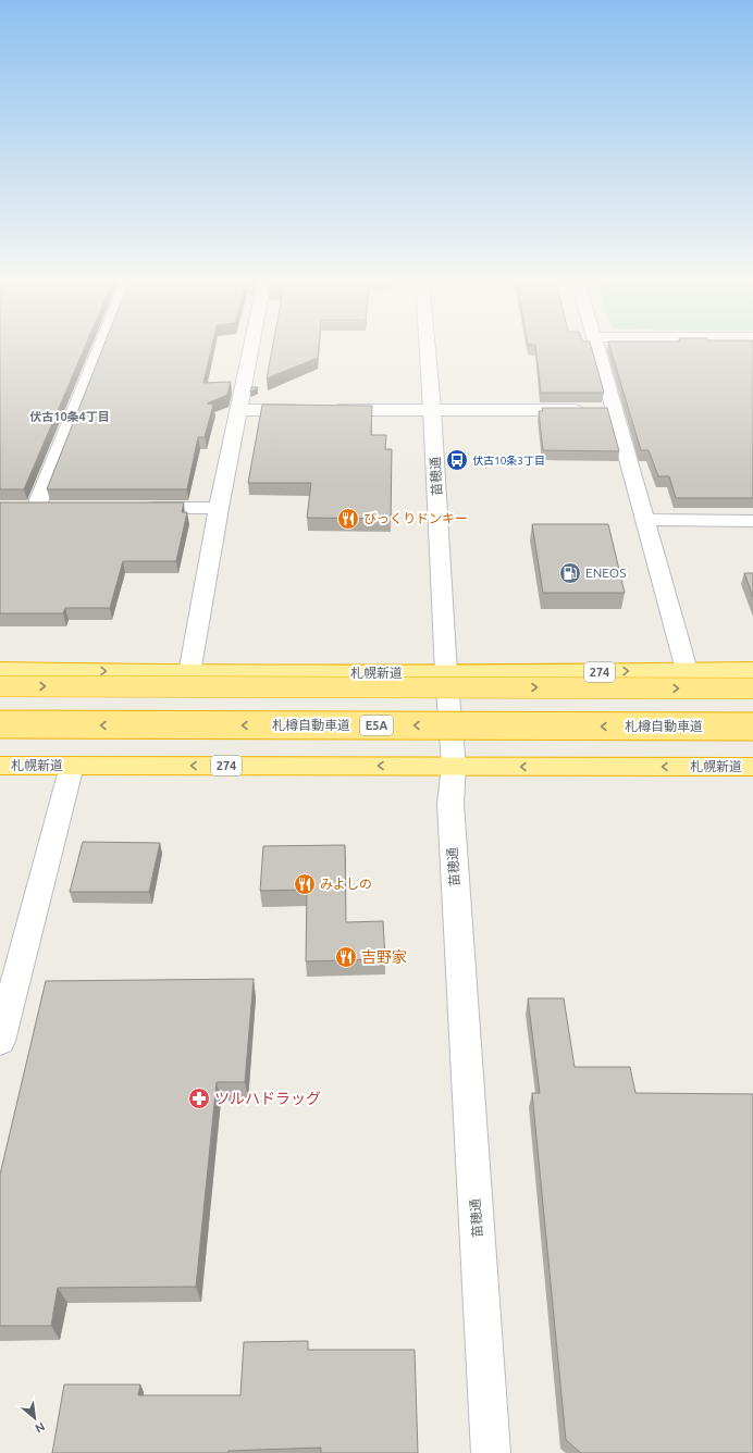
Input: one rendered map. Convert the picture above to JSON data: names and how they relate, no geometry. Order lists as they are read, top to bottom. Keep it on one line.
{"streets":{"highway":["274","札幌新道","札樽自動車道","E5A"],"street":["苗穂通"]},"crossings":[["苗穂通","札幌新道"]],"districts":["伏古10条4丁目"],"places":{"bus stop":["伏古10条3丁目"],"restaurant":["びっくりドンキー","みよしの","吉野家"],"fuel station":["ENEOS"],"pharmacy":["ツルハドラッグ"]},"north":"bottom right"}
